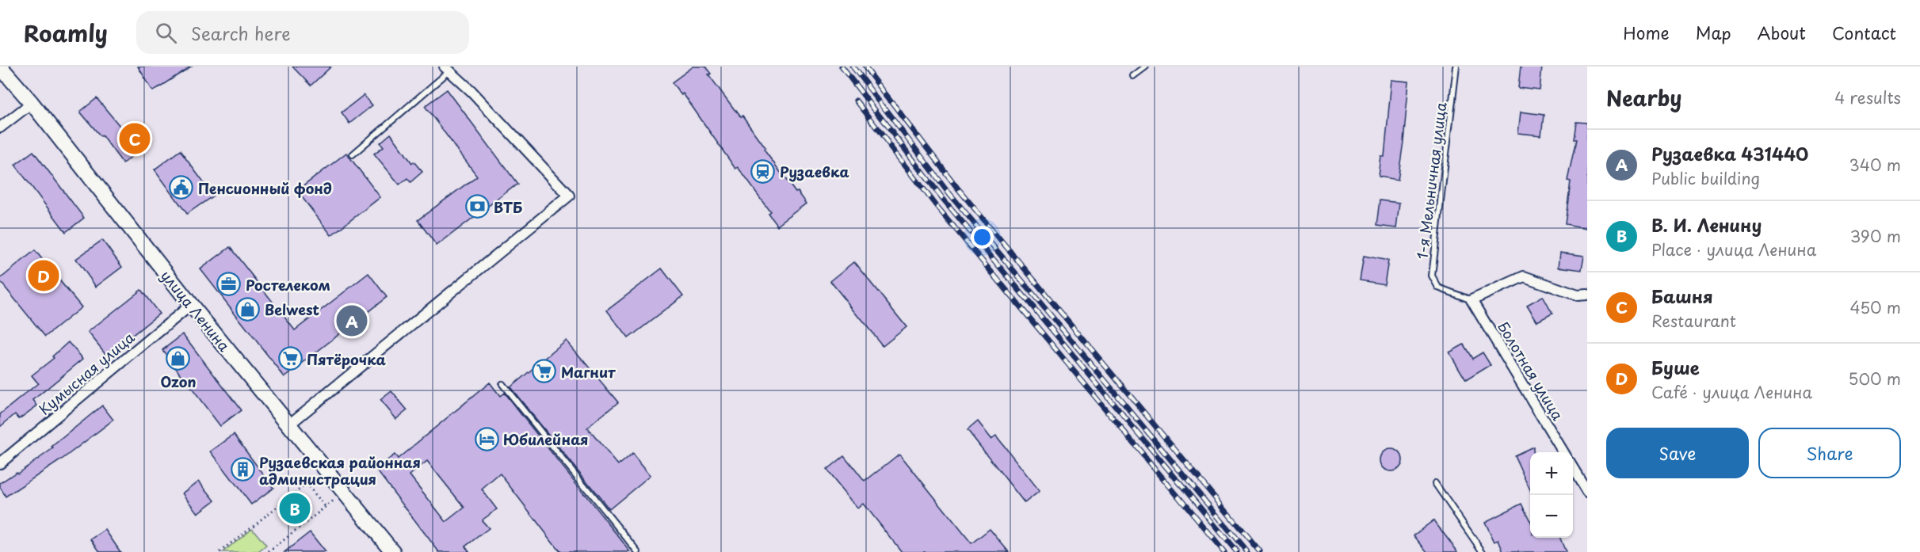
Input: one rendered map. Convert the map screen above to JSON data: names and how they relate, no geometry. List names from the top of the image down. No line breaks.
{"streets":{"street":["улица Ленина","Болотная улица","Кумысная улица"],"lane":["1-я Мельничная улица"]},"crossings":[["1-я Мельничная улица","Болотная улица"],["улица Ленина","Кумысная улица"]],"places":{"station":["Рузаевка"],"public building":["Пенсионный фонд"],"bank":["ВТБ"],"office":["Ростелеком"],"shop":["Belwest","Ozon"],"supermarket":["Пятёрочка","Магнит"],"hotel":["Юбилейная"],"building":["Рузаевская районная администрация"]},"page":{"header":"Roamly","search":"Search here","nav":["Home","Map","About","Contact"],"heading":["Nearby","4 results"],"pins":["C","D","A","B"],"list":[{"mark":"A","name":"Рузаевка 431440","note":"Public building","value":"340 m"},{"mark":"B","name":"В. И. Ленину","note":"Place · улица Ленина","value":"390 m"},{"mark":"C","name":"Башня","note":"Restaurant","value":"450 m"},{"mark":"D","name":"Буше","note":"Café · улица Ленина","value":"500 m"}],"buttons":["Save","Share"],"map_buttons":["+","−"]}}
